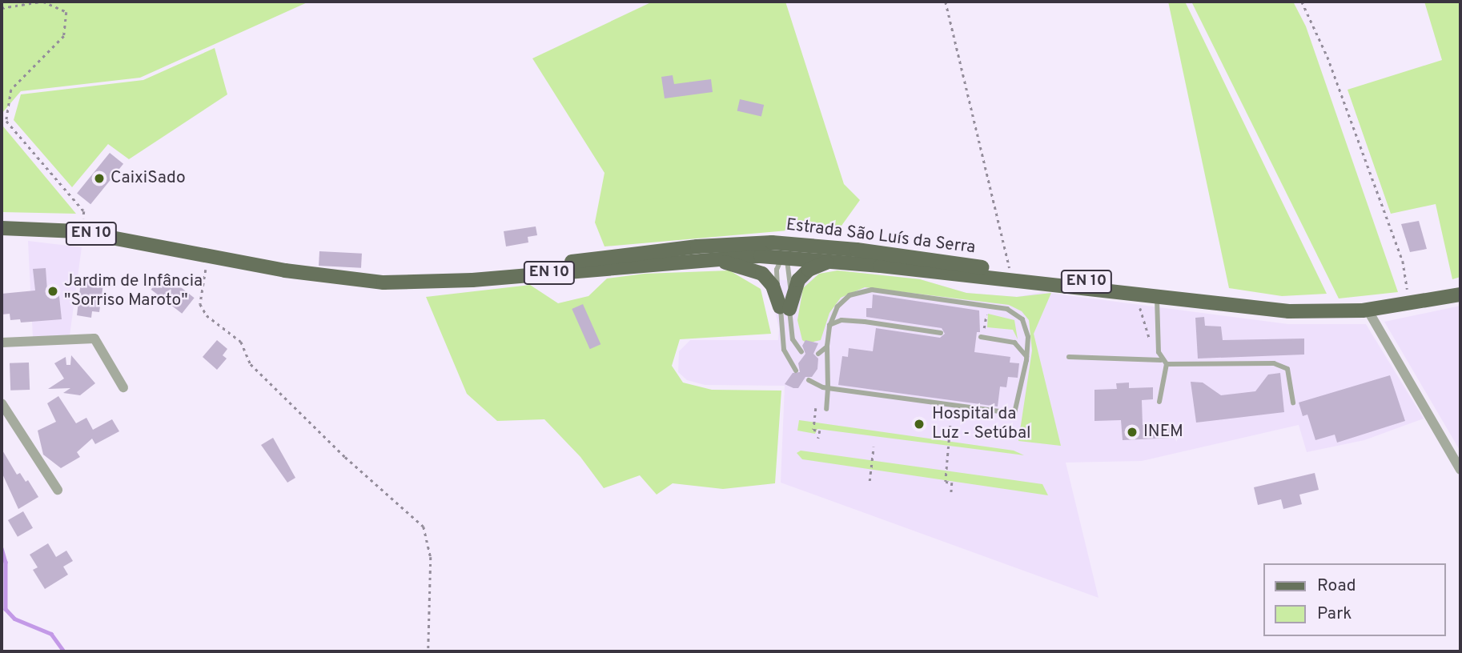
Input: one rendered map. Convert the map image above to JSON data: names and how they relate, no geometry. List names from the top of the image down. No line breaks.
{"streets":{"main road":["EN 10","Estrada São Luís da Serra"]},"places":["CaixiSado","Jardim de Infância \"Sorriso Maroto\"","Hospital da Luz - Setúbal","INEM"],"legend":["Road","Park"]}
